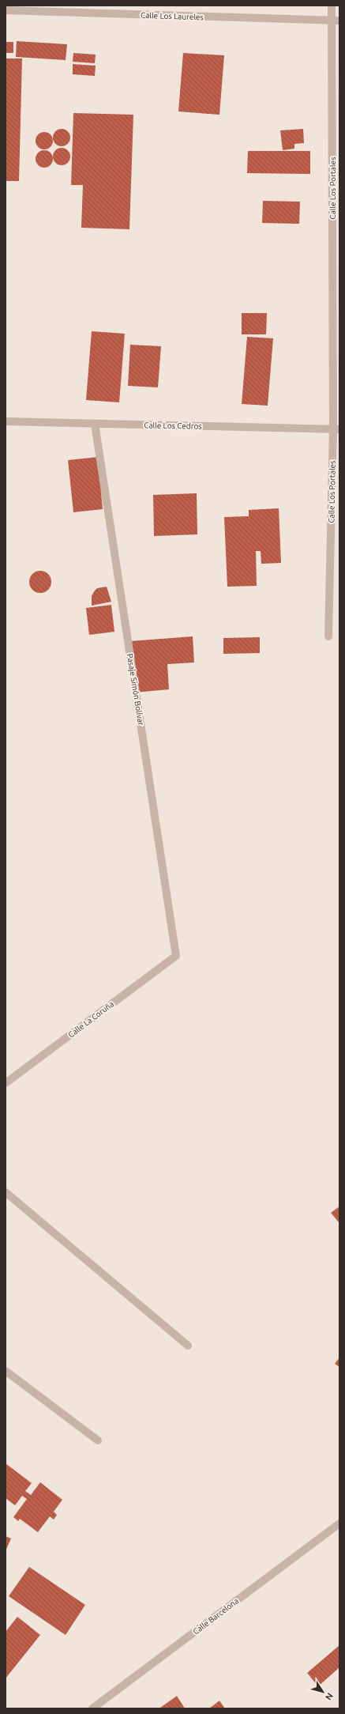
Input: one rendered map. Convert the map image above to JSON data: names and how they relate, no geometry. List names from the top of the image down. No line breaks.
{"streets":{"street":["Calle Los Laureles","Calle Los Portales","Calle Los Cedros","Pasaje Simón Bolívar","Calle La Coruña","Calle Barcelona"]},"crossings":[["Calle Los Laureles","Calle Los Portales"],["Calle Los Portales","Calle Los Cedros"],["Calle Los Cedros","Pasaje Simón Bolívar"],["Pasaje Simón Bolívar","Calle La Coruña"]],"north":"bottom right"}
